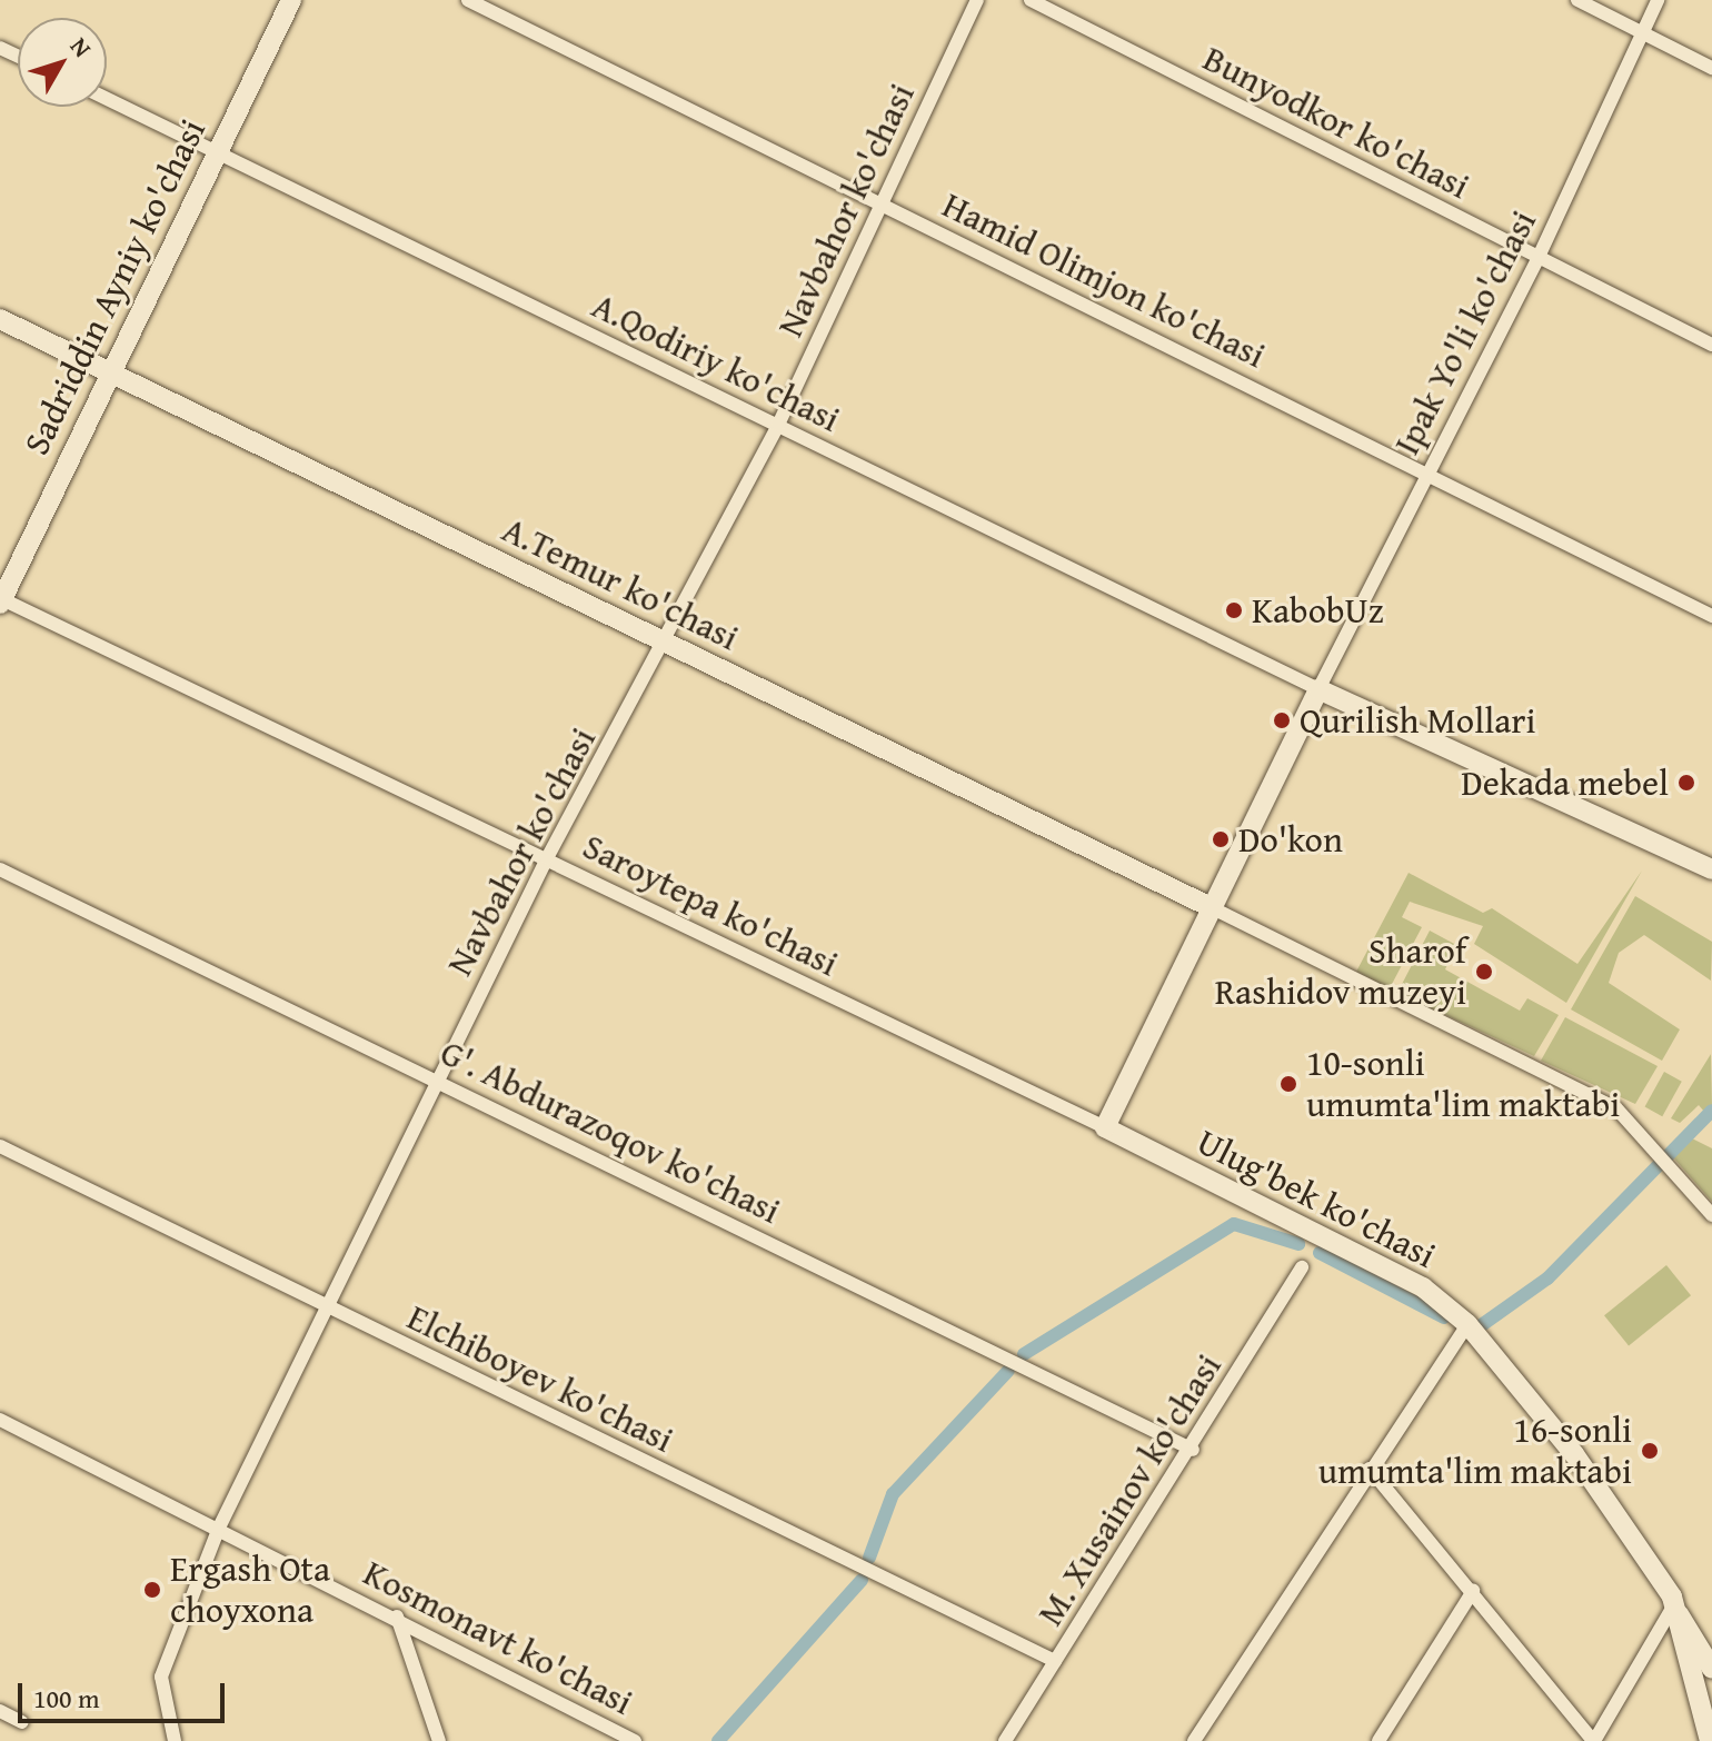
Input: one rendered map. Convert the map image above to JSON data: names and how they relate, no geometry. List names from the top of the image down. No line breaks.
{"streets":{"main road":["Sadriddin Ayniy ko'chasi","A.Temur ko'chasi","Ulug'bek ko'chasi"],"street":["Bunyodkor ko'chasi","Navbahor ko'chasi","Hamid Olimjon ko'chasi","Ipak Yo'li ko'chasi","A.Qodiriy ko'chasi","Saroytepa ko'chasi","G'. Abdurazoqov ko'chasi","Elchiboyev ko'chasi","M. Xusainov ko'chasi","Kosmonavt ko'chasi"]},"crossings":[["Bunyodkor ko'chasi","Ipak Yo'li ko'chasi"],["Navbahor ko'chasi","Hamid Olimjon ko'chasi"],["Navbahor ko'chasi","A.Qodiriy ko'chasi"],["Navbahor ko'chasi","A.Temur ko'chasi"],["Navbahor ko'chasi","Saroytepa ko'chasi"],["Navbahor ko'chasi","G'. Abdurazoqov ko'chasi"],["Navbahor ko'chasi","Elchiboyev ko'chasi"],["Navbahor ko'chasi","Kosmonavt ko'chasi"],["Hamid Olimjon ko'chasi","Ipak Yo'li ko'chasi"],["Sadriddin Ayniy ko'chasi","A.Qodiriy ko'chasi"],["Sadriddin Ayniy ko'chasi","A.Temur ko'chasi"],["Sadriddin Ayniy ko'chasi","Saroytepa ko'chasi"],["Ipak Yo'li ko'chasi","A.Qodiriy ko'chasi"],["Saroytepa ko'chasi","Ulug'bek ko'chasi"],["G'. Abdurazoqov ko'chasi","M. Xusainov ko'chasi"],["Elchiboyev ko'chasi","M. Xusainov ko'chasi"]],"places":["KabobUz","Qurilish Mollari","Dekada mebel","Do'kon","Sharof Rashidov muzeyi","10-sonli umumta'lim maktabi","16-sonli umumta'lim maktabi","Ergash Ota choyxona"],"scale_bar":"100 m","north":"top right"}
